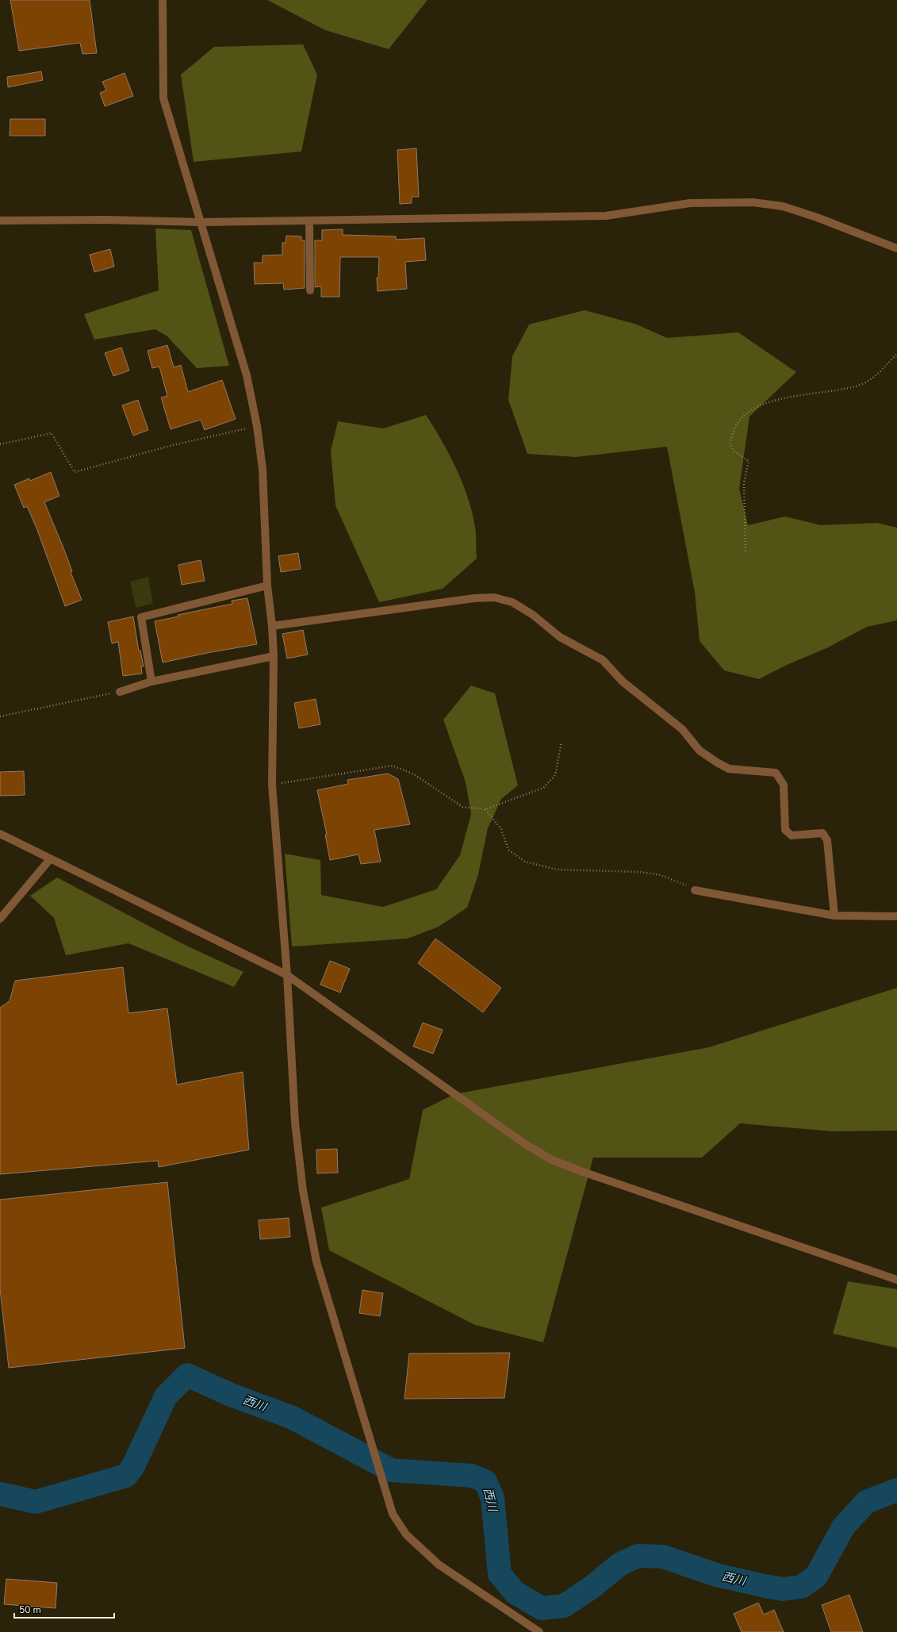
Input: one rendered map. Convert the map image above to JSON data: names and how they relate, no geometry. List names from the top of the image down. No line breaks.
{"water":["西川"],"scale_bar":"50 m"}
